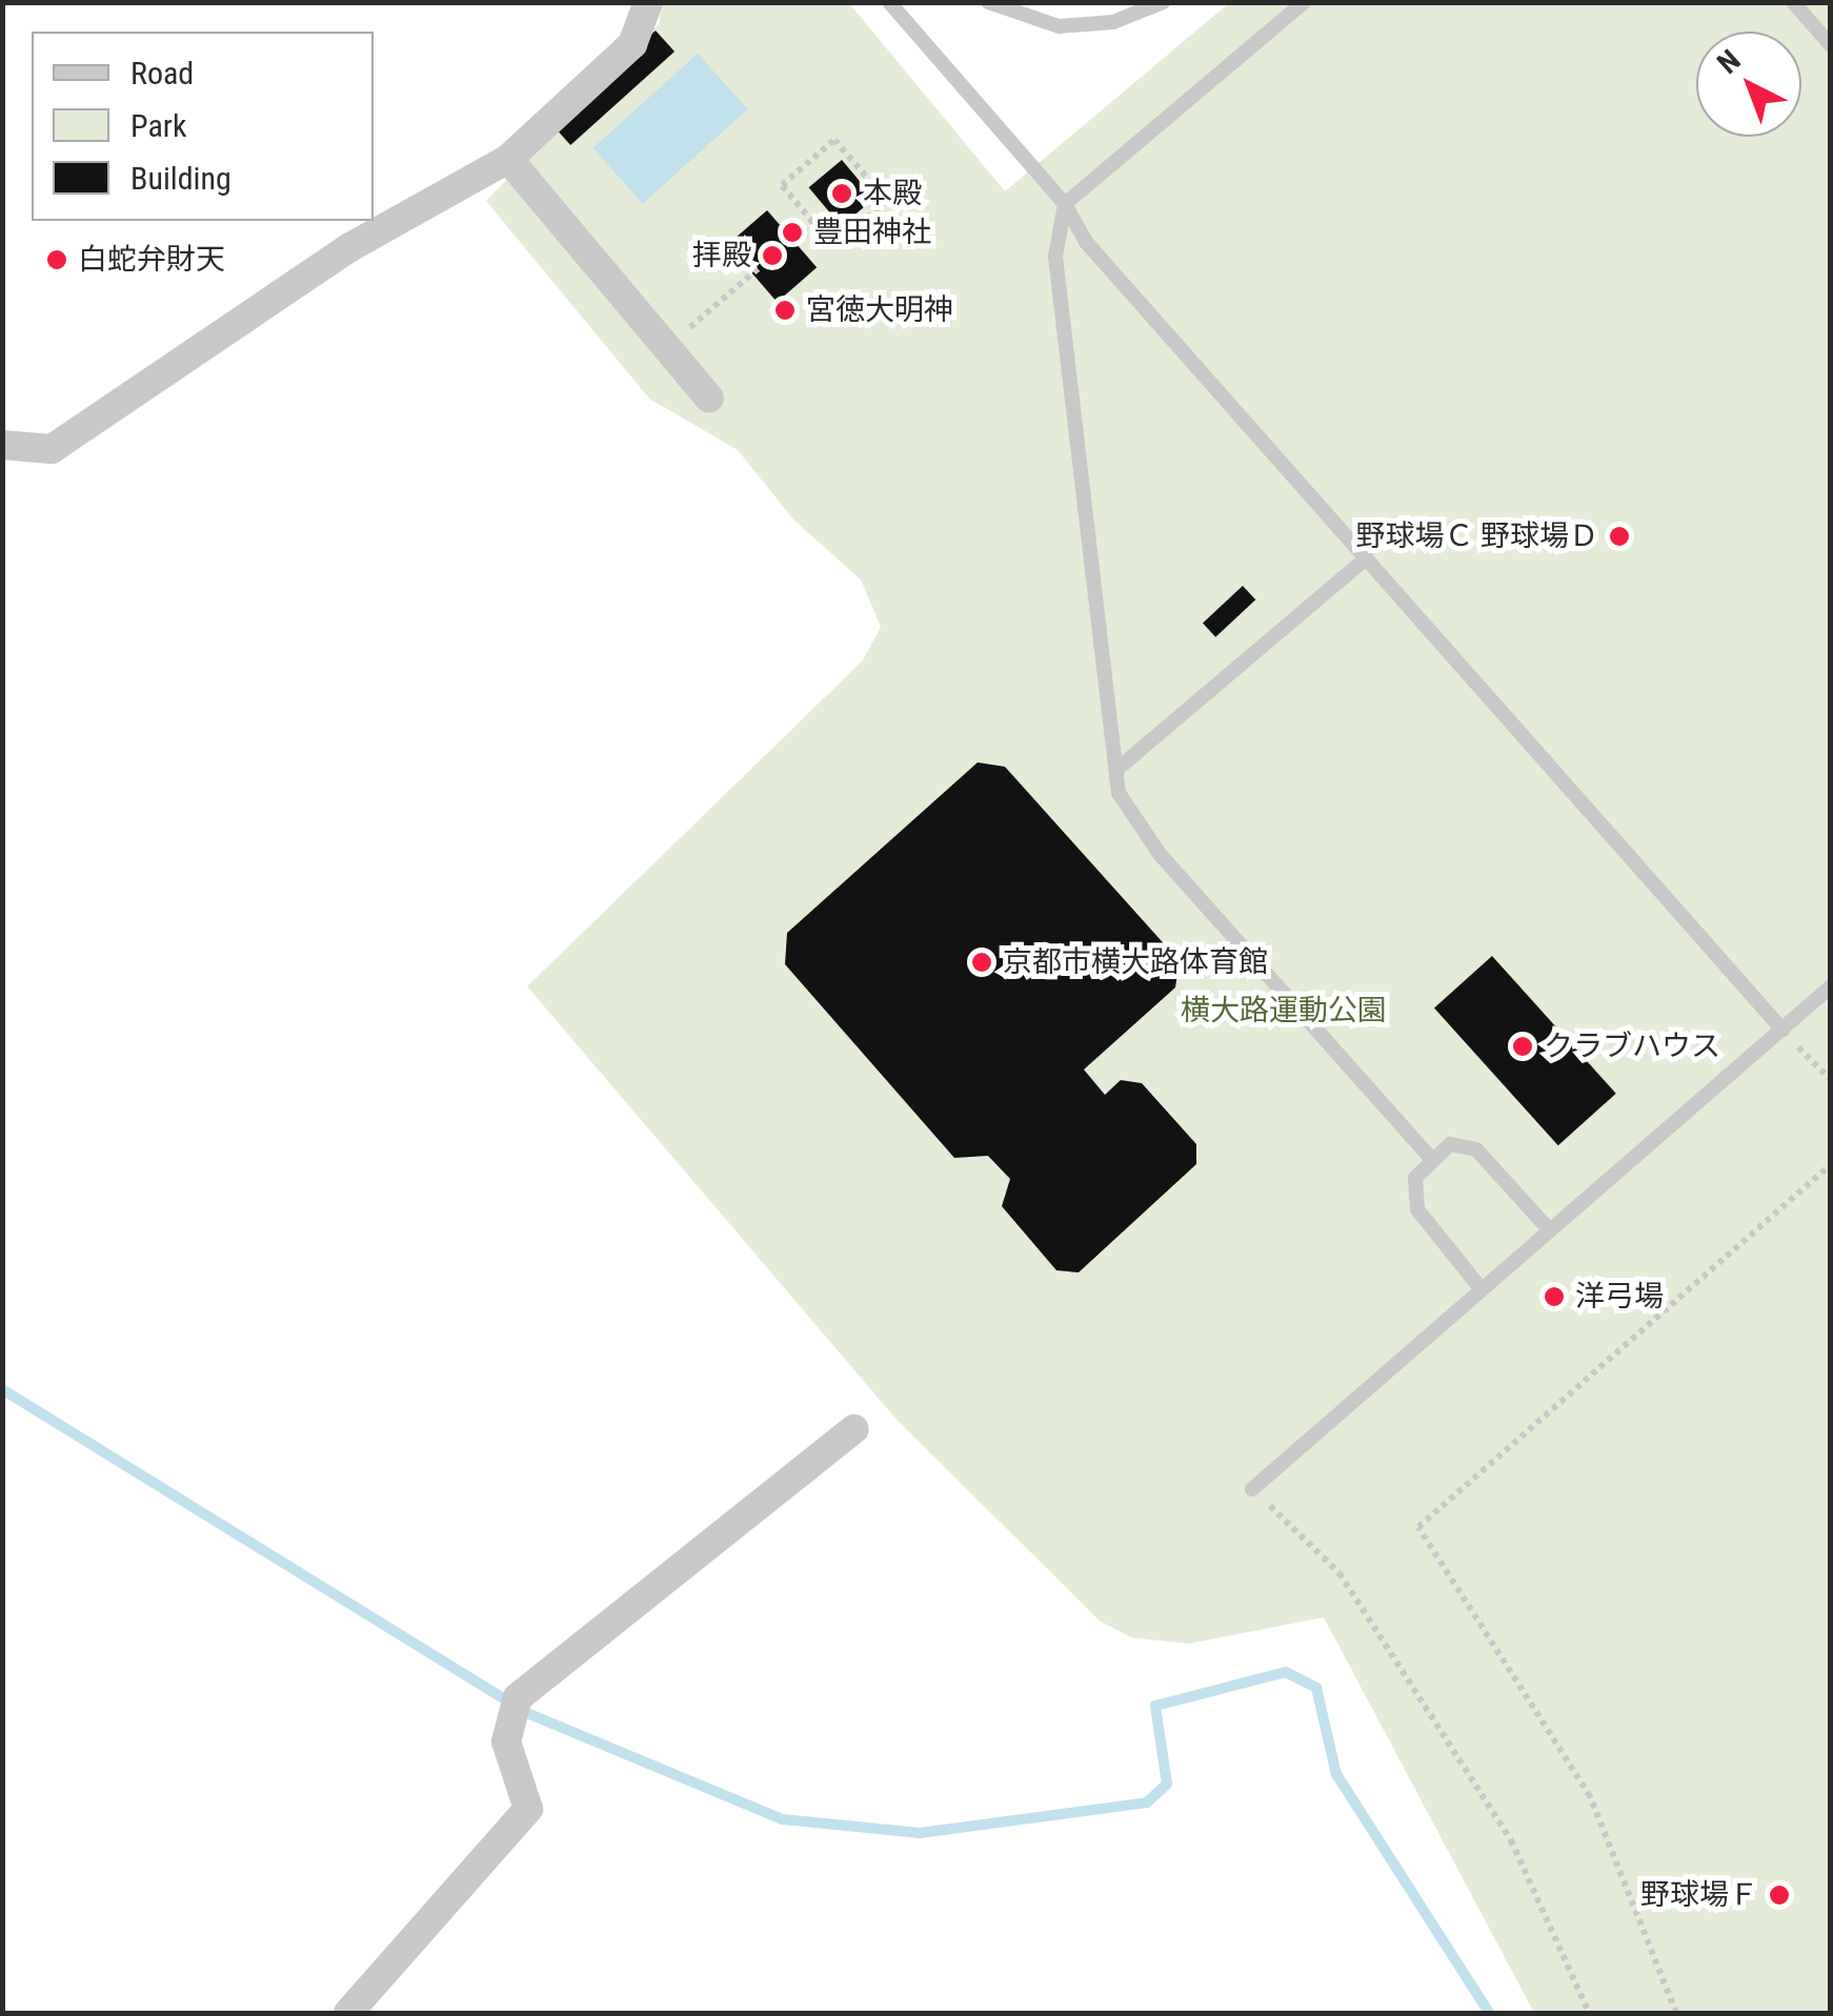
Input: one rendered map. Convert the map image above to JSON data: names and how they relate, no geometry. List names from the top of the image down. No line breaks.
{"parks":["横大路運動公園"],"places":["本殿","豊田神社","拝殿","白蛇弁財天","宮徳大明神","野球場Ｃ 野球場Ｄ","京都市横大路体育館","クラブハウス","洋弓場","野球場Ｆ"],"legend":["Road","Park","Building"],"north":"top left"}
